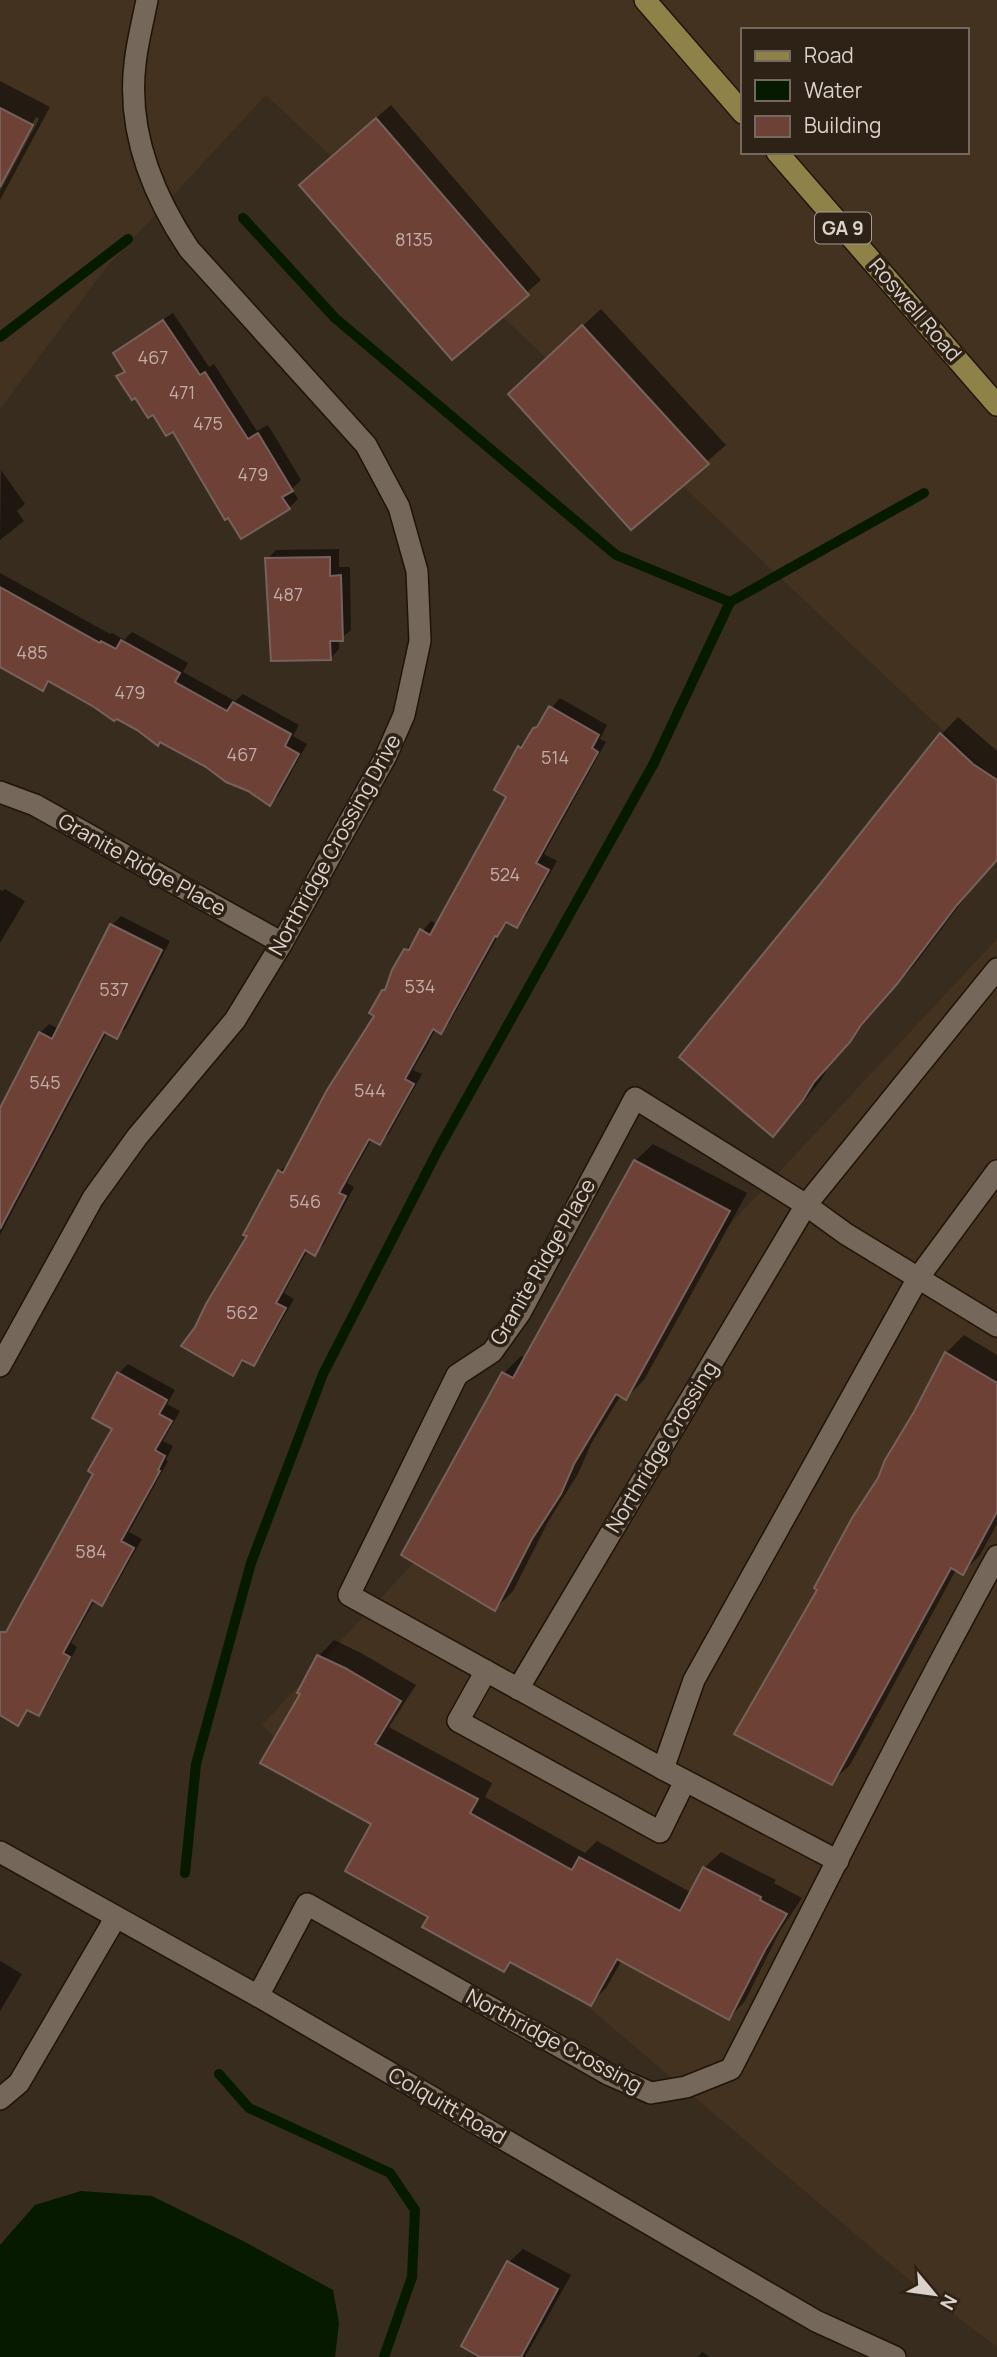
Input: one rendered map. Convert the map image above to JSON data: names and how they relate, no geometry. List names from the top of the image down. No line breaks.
{"streets":{"main road":["GA 9","Roswell Road"],"street":["Northridge Crossing Drive","Granite Ridge Place","Northridge Crossing","Colquitt Road"]},"crossings":[["Northridge Crossing Drive","Granite Ridge Place"],["Granite Ridge Place","Northridge Crossing"],["Northridge Crossing","Colquitt Road"]],"house_numbers":["8135","467","471","475","479","487","485","479","467","514","524","534","537","545","544","546","562","584"],"legend":["Road","Water","Building"],"north":"bottom right"}
